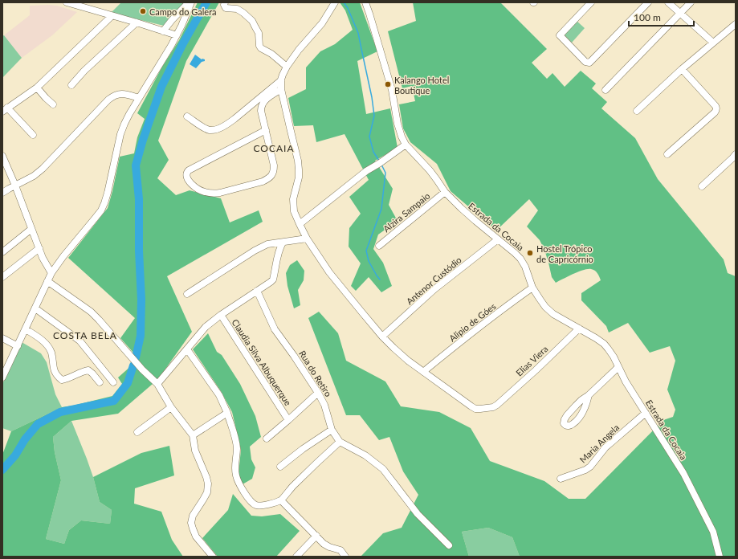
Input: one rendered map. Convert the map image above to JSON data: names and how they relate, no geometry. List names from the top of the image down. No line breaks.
{"streets":{"street":["Alzira Sampaio","Estrada da Cocaia","Antenor Custódio","Alipio de Góes","Claudia Silva Albuquerque","Rua do Retiro","Maria Angela"]},"crossings":[["Alzira Sampaio","Estrada da Cocaia"],["Estrada da Cocaia","Antenor Custódio"],["Estrada da Cocaia","Alipio de Góes"],["Estrada da Cocaia","Maria Angela"]],"districts":["COCAIA","COSTA BELA"],"places":["Campo do Galera","Kalango Hotel Boutique","Hostel Trópico de Capricórnio"],"scale_bar":"100 m"}
